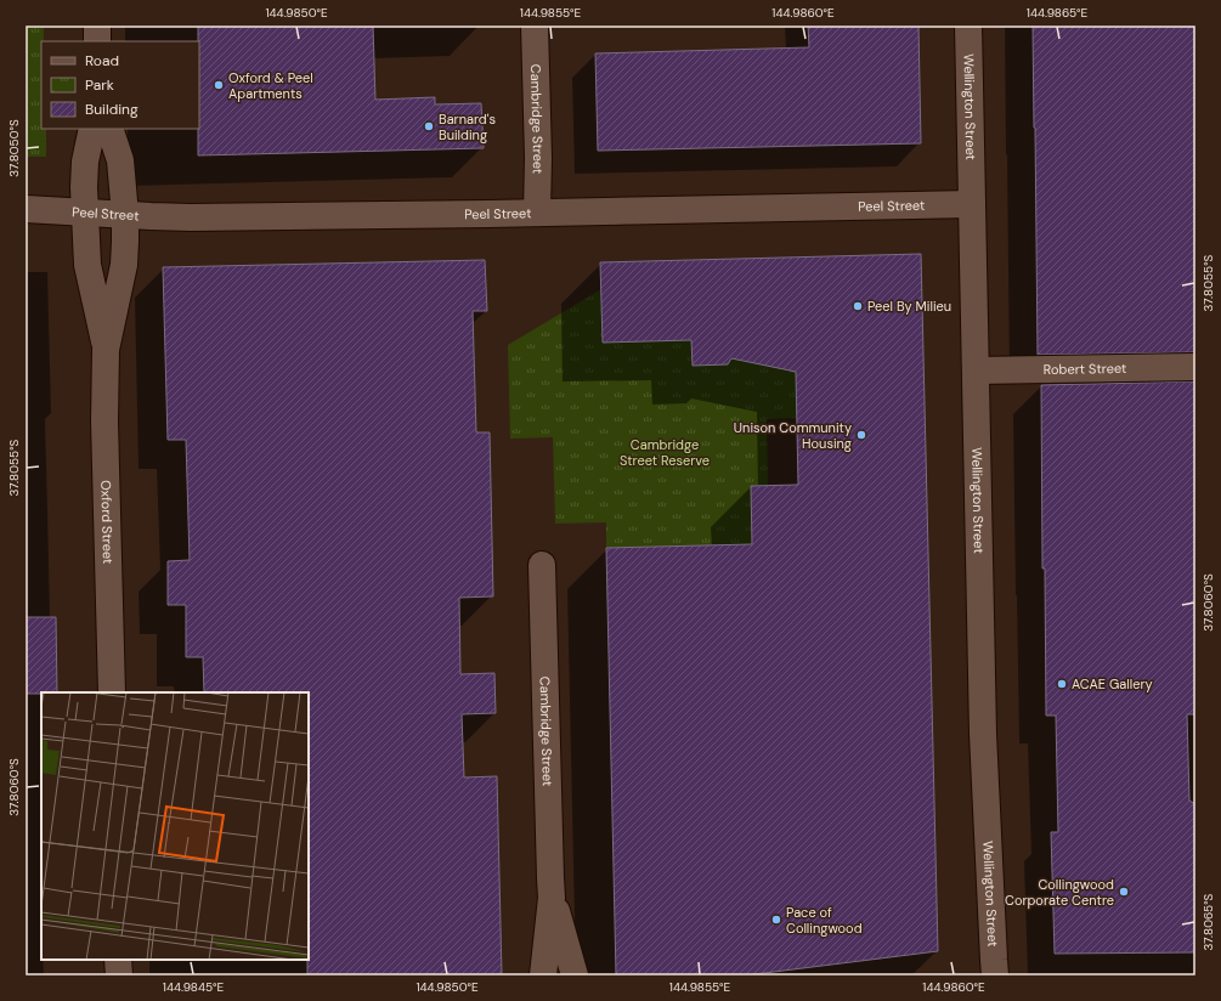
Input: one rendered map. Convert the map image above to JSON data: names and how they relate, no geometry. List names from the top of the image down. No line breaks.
{"streets":{"street":["Wellington Street","Cambridge Street","Peel Street","Robert Street","Oxford Street"]},"crossings":[["Wellington Street","Peel Street"],["Wellington Street","Robert Street"],["Cambridge Street","Peel Street"],["Peel Street","Oxford Street"]],"parks":["Cambridge Street Reserve"],"places":["Oxford & Peel Apartments","Barnard's Building","Peel By Milieu","Unison Community Housing","ACAE Gallery","Collingwood Corporate Centre","Pace of Collingwood"],"legend":["Road","Park","Building"],"coordinates":["144.9850°E","144.9855°E","144.9860°E","144.9865°E","37.8050°S","37.8055°S","37.8060°S","37.8065°S","144.9845°E"]}
